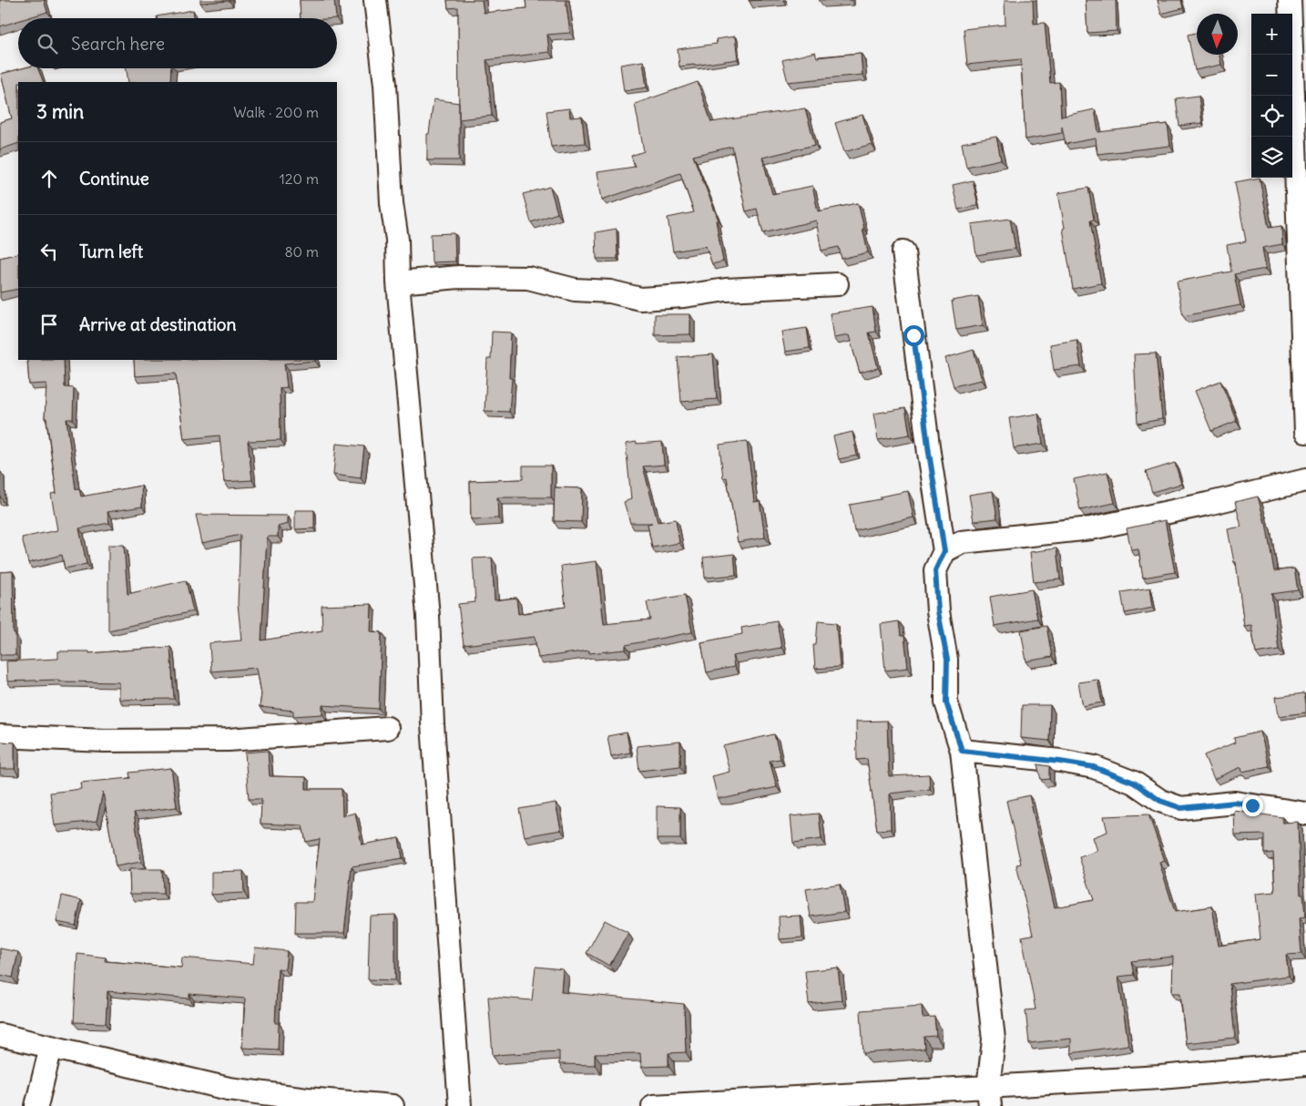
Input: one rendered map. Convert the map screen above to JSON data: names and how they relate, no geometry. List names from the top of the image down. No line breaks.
{"north":"bottom","page":{"map_buttons":["+","−"],"search":"Search here","heading":["3 min","Walk · 200 m"],"list":[["Continue","120 m"],["Turn left","80 m"],"Arrive at destination"]}}
